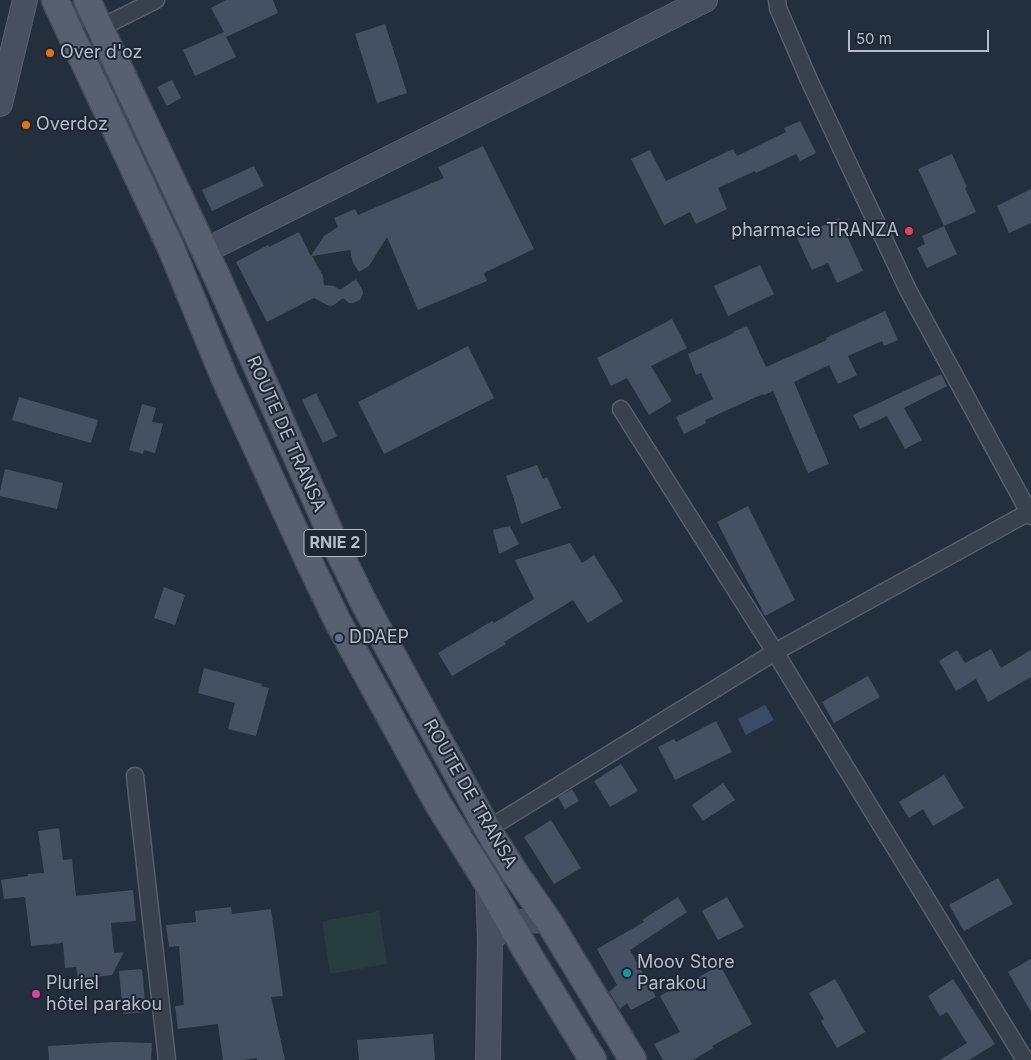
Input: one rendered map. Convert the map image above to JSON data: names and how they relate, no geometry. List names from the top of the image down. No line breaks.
{"streets":{"main road":["ROUTE DE TRANSA","RNIE 2"]},"places":["Over d'oz","Overdoz","pharmacie TRANZA","DDAEP","Moov Store Parakou","Pluriel hôtel parakou"],"scale_bar":"50 m"}
